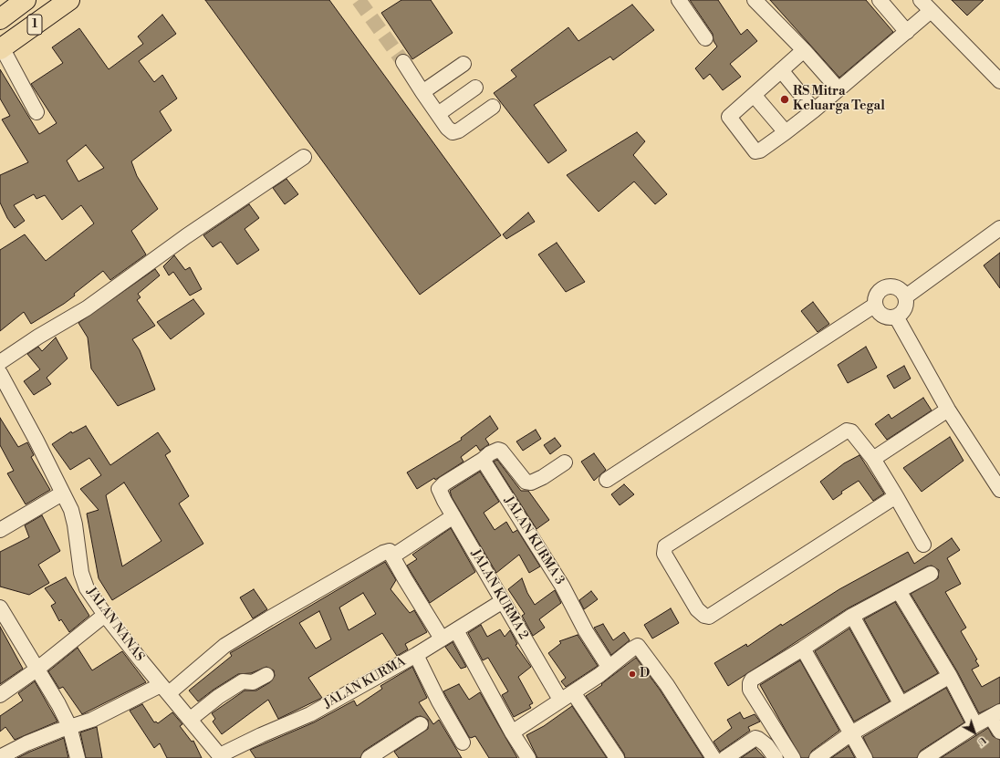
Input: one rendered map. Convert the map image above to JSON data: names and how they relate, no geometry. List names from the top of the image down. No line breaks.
{"streets":{"highway":["1"],"street":["JALAN KURMA 3","JALAN KURMA 2","JALAN NANAS","JALAN KURMA"]},"crossings":[["JALAN KURMA 3","JALAN KURMA 2"],["JALAN KURMA 2","JALAN KURMA"],["JALAN NANAS","JALAN KURMA"]],"places":["RS Mitra Keluarga Tegal","D"],"north":"bottom right"}
